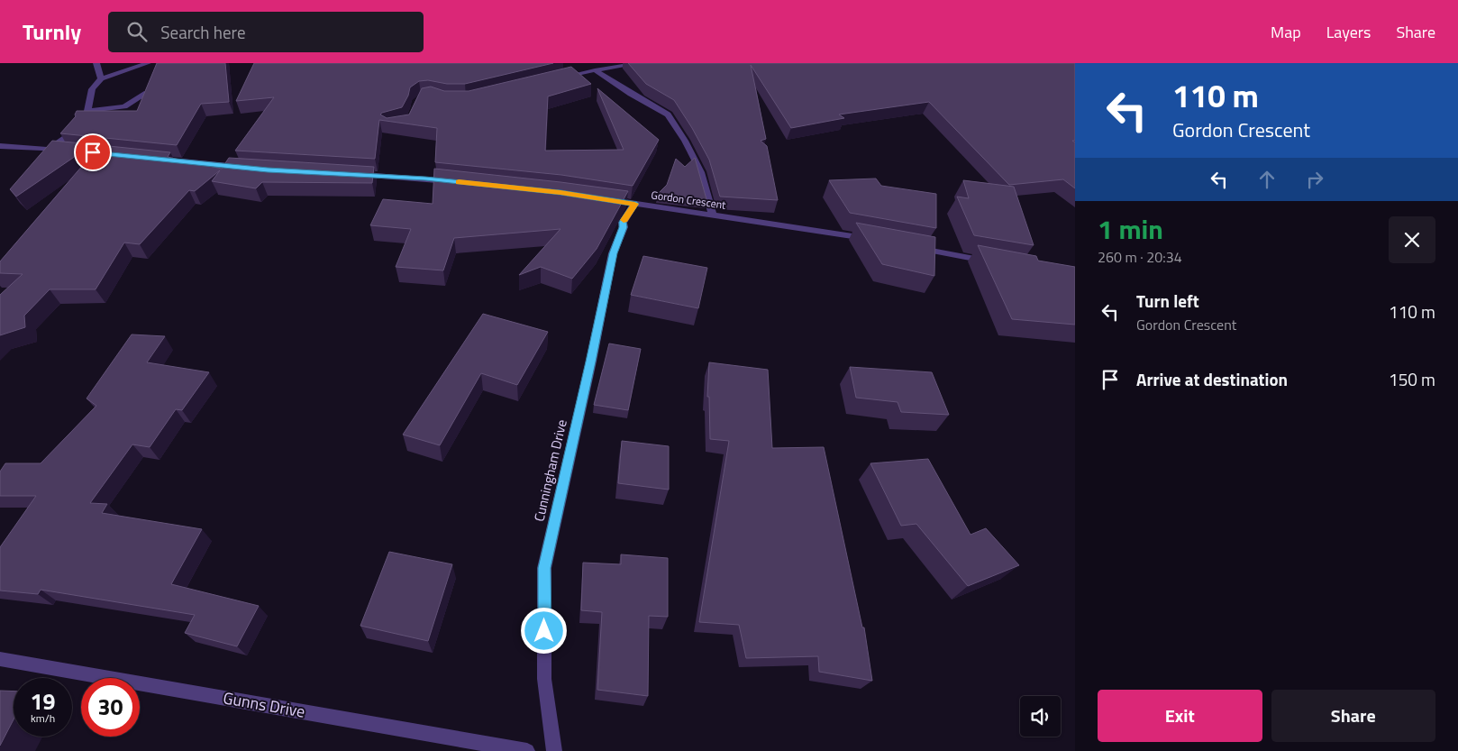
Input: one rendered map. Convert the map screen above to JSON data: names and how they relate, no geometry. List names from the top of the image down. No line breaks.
{"streets":{"street":["Gordon Crescent","Cunningham Drive","Gunns Drive"]},"crossings":[["Gordon Crescent","Cunningham Drive"]],"page":{"header":"Turnly","search":"Search here","nav":["Map","Layers","Share"],"turn":["110 m","Gordon Crescent"],"heading":["1 min","260 m · 20:34"],"list":[{"name":"Turn left","note":"Gordon Crescent","value":"110 m"},{"name":"Arrive at destination","value":"150 m"}],"speed":"19 km/h","limit":"30","buttons":["Exit","Share"]}}
